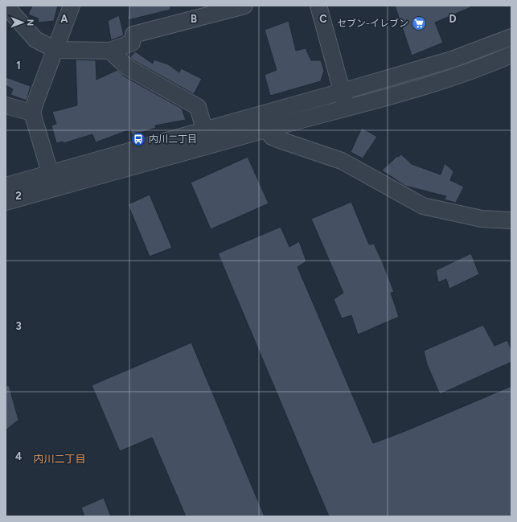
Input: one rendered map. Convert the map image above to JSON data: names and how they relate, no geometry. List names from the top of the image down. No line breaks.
{"districts":["内川二丁目"],"places":{"supermarket":["セブン-イレブン"],"bus stop":["内川二丁目"]},"north":"right","grid":{"columns":["A","B","C","D"],"rows":["1","2","3","4"]}}
